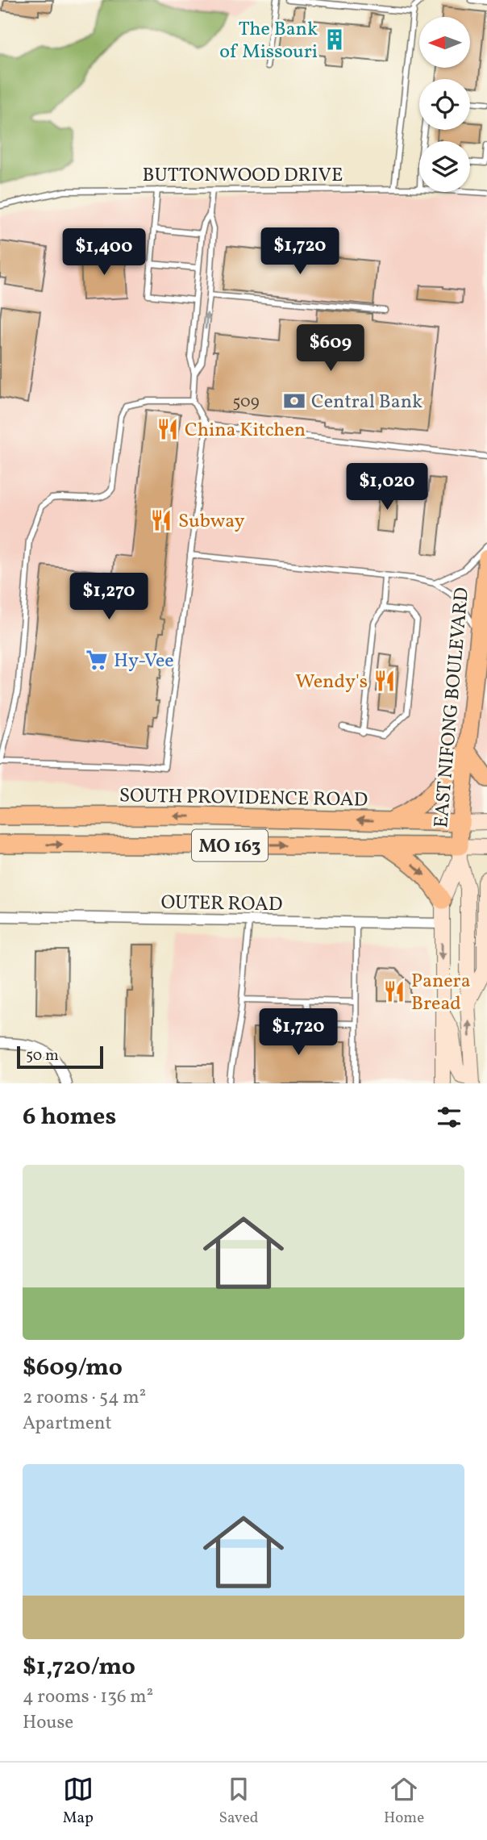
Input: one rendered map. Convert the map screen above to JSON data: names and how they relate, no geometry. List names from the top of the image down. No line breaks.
{"streets":{"main road":["EAST NIFONG BOULEVARD","SOUTH PROVIDENCE ROAD","MO 163"],"street":["OUTER ROAD"],"lane":["BUTTONWOOD DRIVE"]},"crossings":[["EAST NIFONG BOULEVARD","SOUTH PROVIDENCE ROAD"],["EAST NIFONG BOULEVARD","MO 163"],["EAST NIFONG BOULEVARD","OUTER ROAD"]],"places":{"building":["The Bank of Missouri"],"bank":["Central Bank"],"restaurant":["China Kitchen","Subway","Wendy's","Panera Bread"],"supermarket":["Hy-Vee"]},"house_numbers":["509"],"scale_bar":"50 m","north":"left","page":{"price":["$1,720","$1,400","$609","$1,020","$1,270","$1,720"],"scale":"50 m","heading":"6 homes","list":[{"name":"$609/mo","note":"2 rooms · 54 m² · Apartment"},{"name":"$1,720/mo","note":"4 rooms · 136 m² · House"}],"tabs":["Map","Saved","Home"]}}
